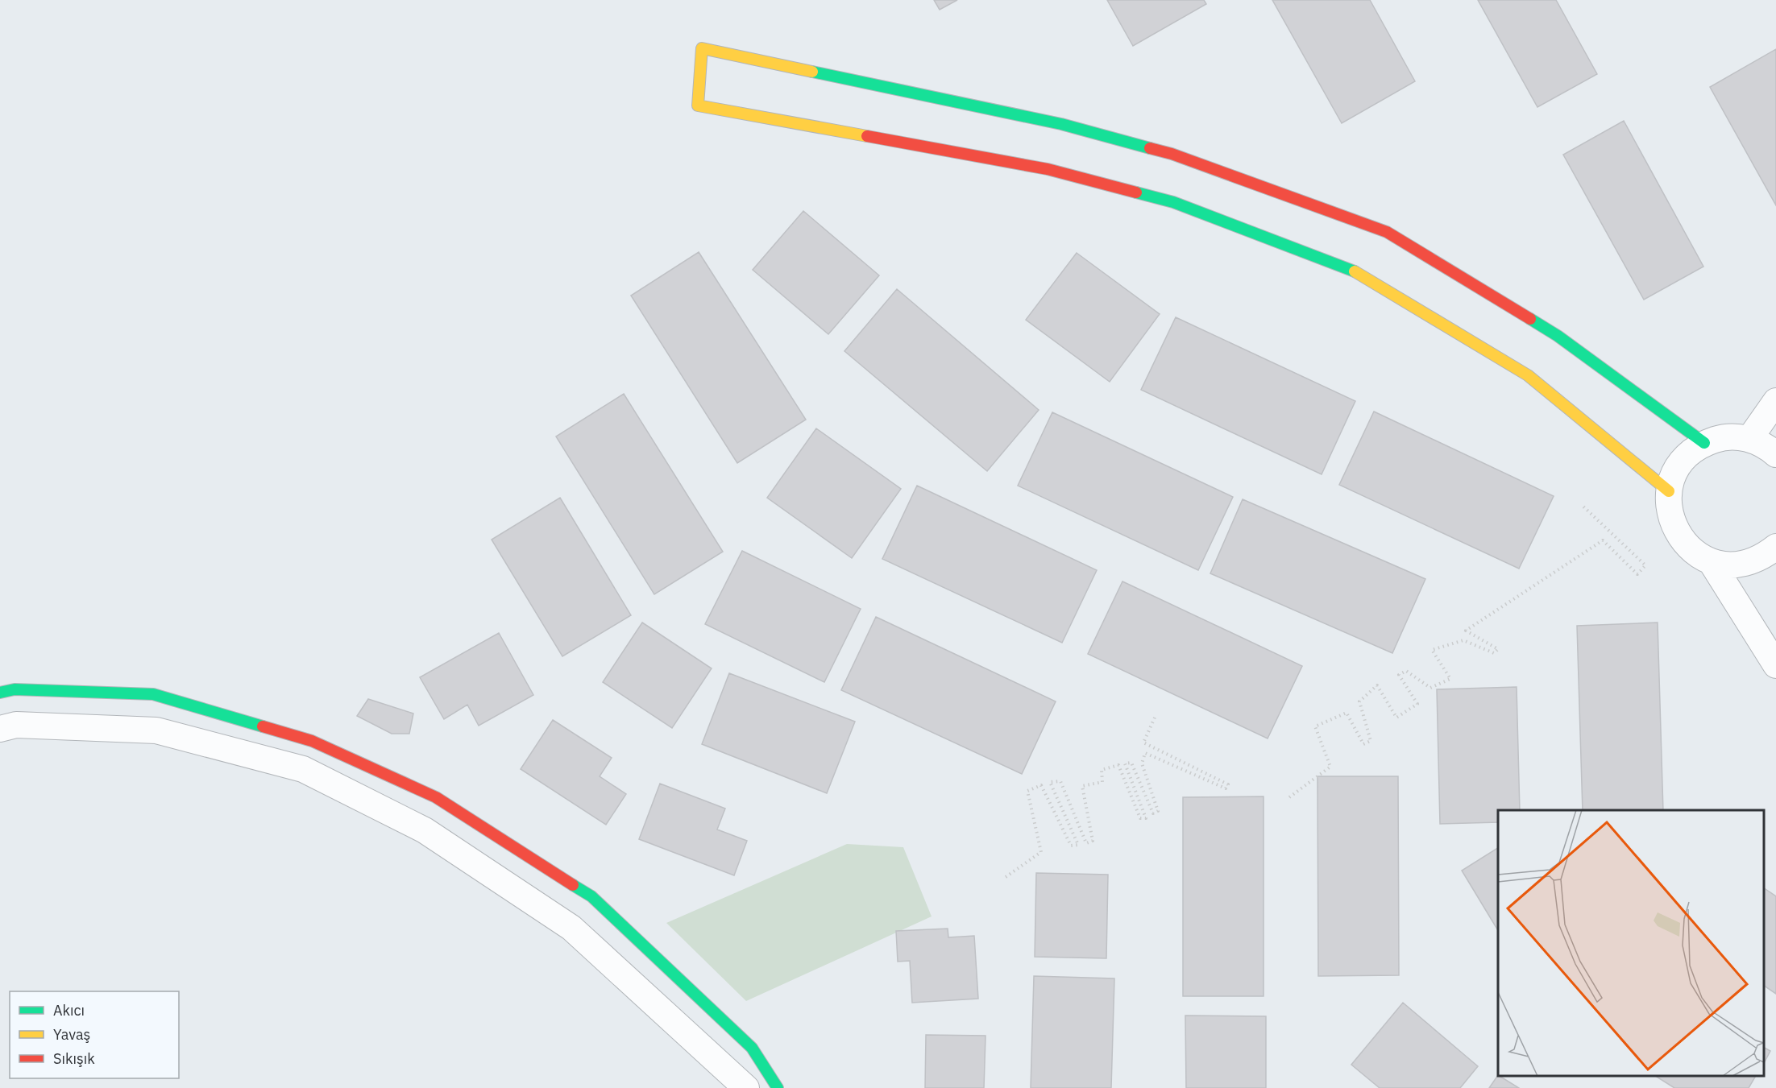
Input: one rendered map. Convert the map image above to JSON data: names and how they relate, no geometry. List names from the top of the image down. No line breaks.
{"legend":["Akıcı","Yavaş","Sıkışık"]}
